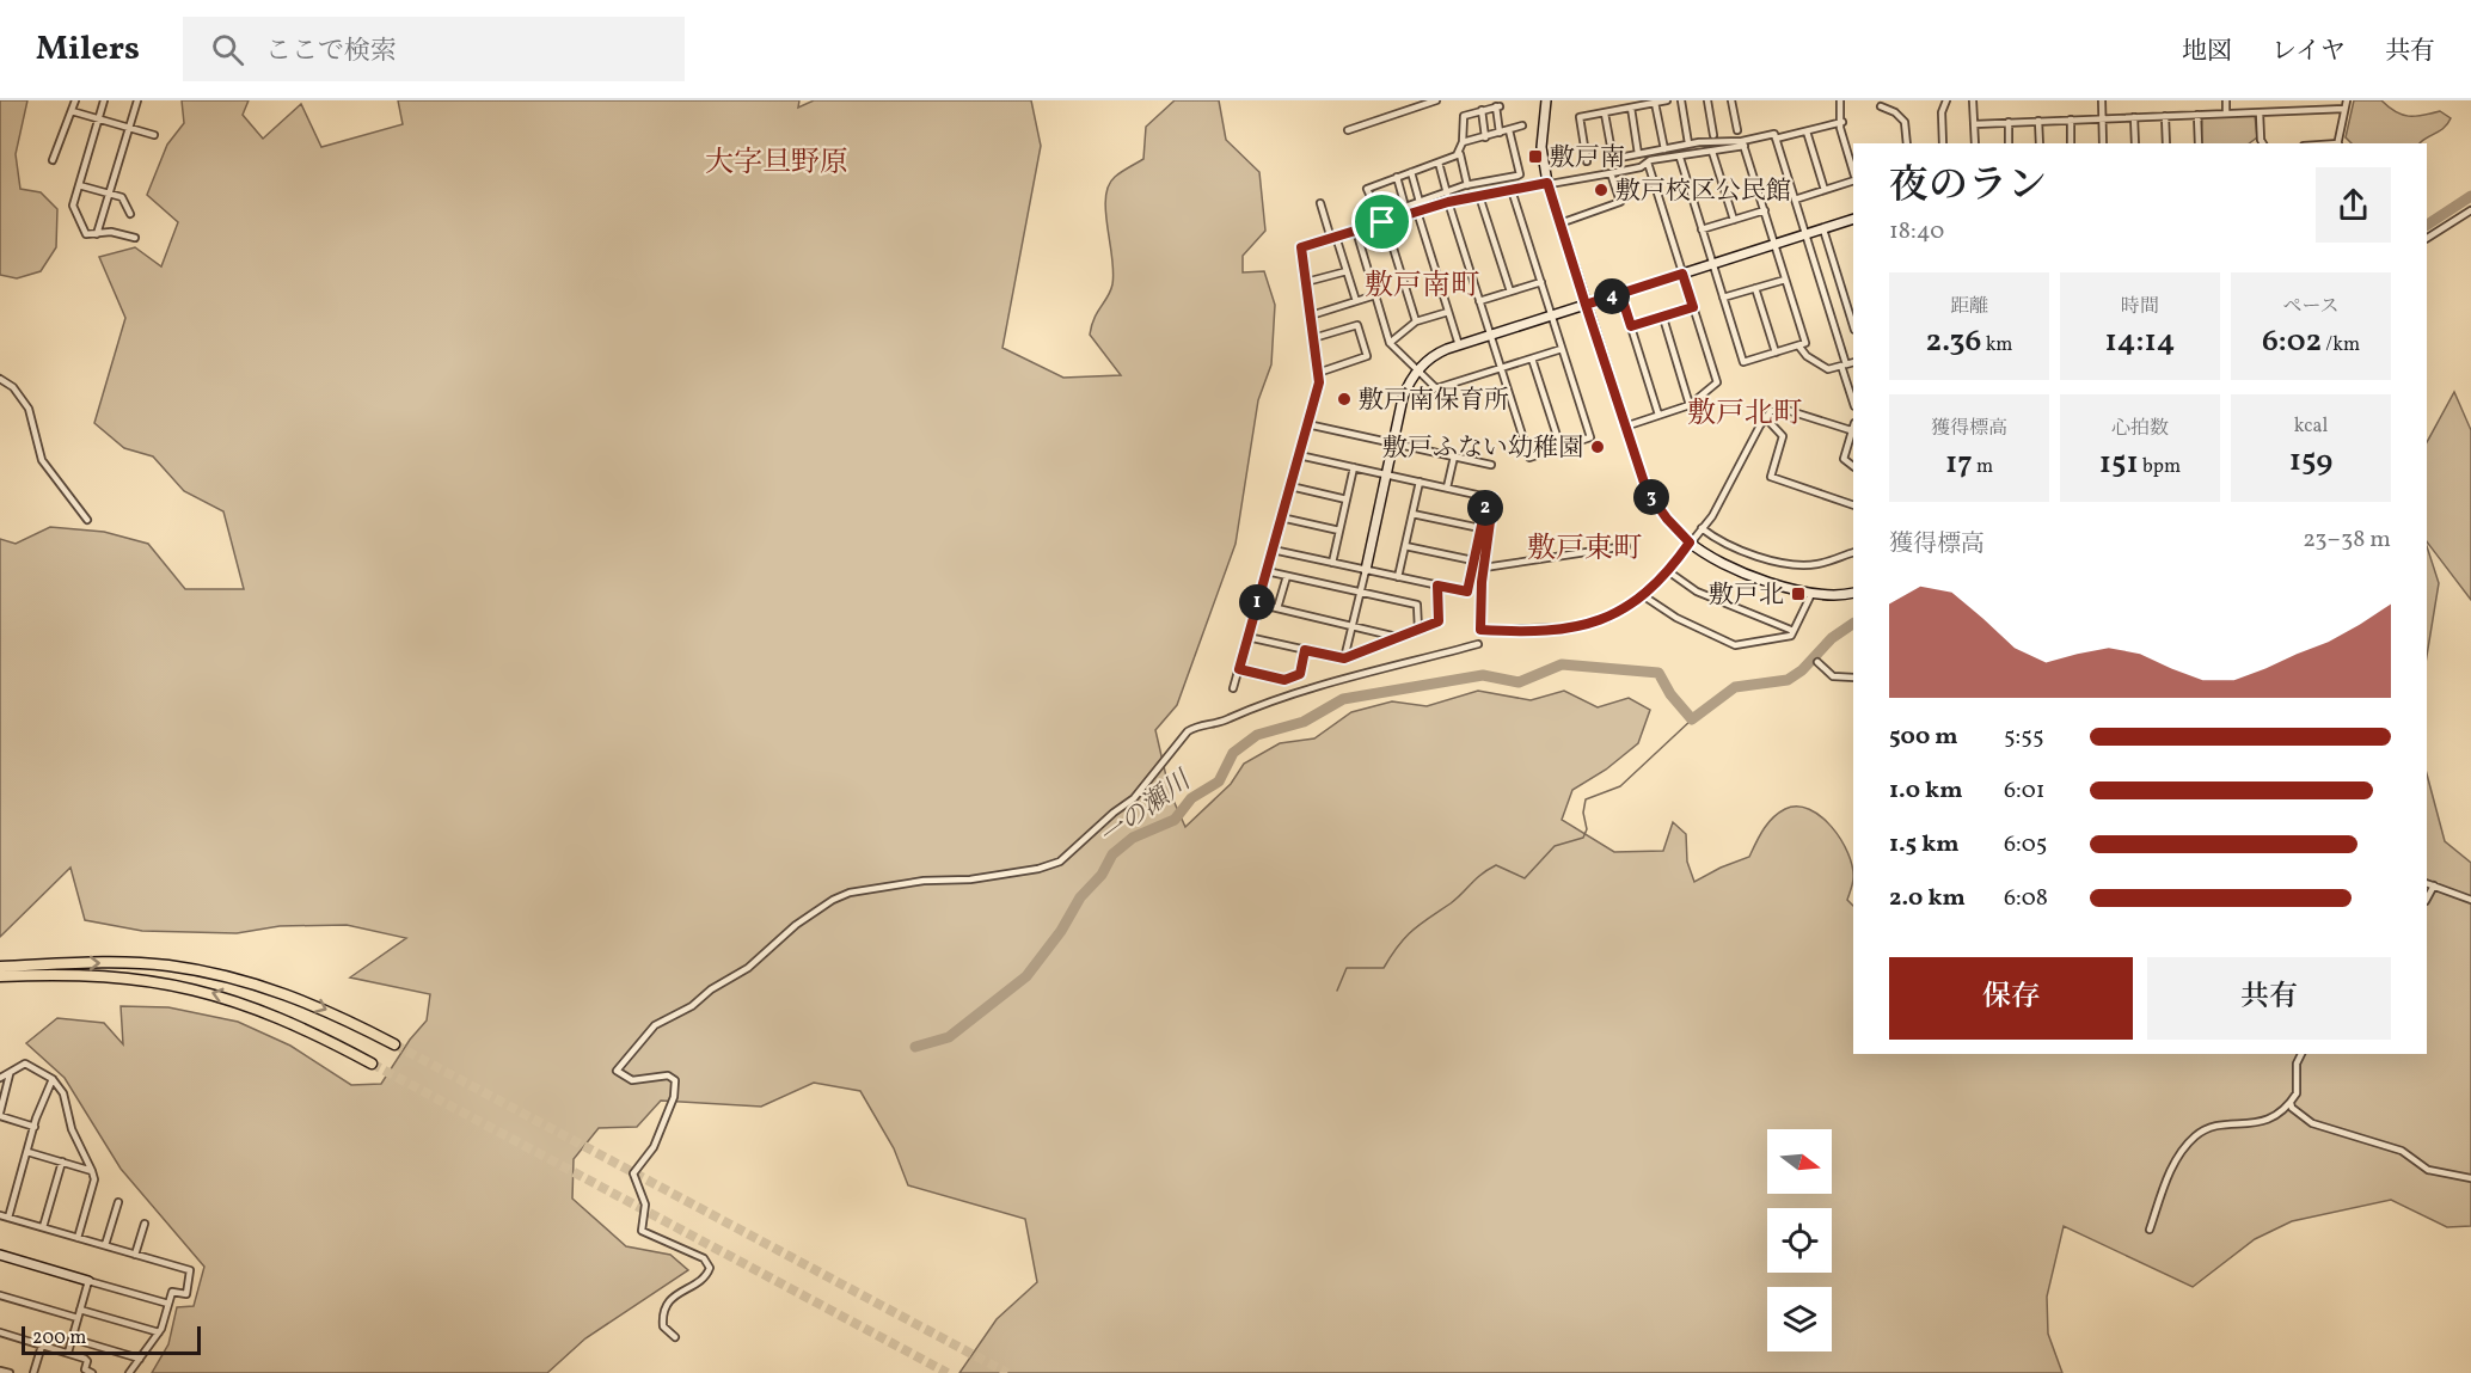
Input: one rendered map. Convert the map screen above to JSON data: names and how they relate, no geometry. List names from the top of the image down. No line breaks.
{"districts":["大字旦野原","敷戸南町","敷戸北町","敷戸東町"],"water":["一の瀬川"],"places":{"transit":["敷戸南","敷戸北"],"other":["敷戸校区公民館","敷戸南保育所","敷戸ふない幼稚園"]},"scale_bar":"200 m","north":"right","page":{"header":"Milers","search":"ここで検索","nav":["地図","レイヤ","共有"],"heading":["夜のラン","18:40"],"stats":[["距離","2.36 km"],["時間","14:14"],["ペース","6:02 /km"],["獲得標高","17 m"],["心拍数","151 bpm"],["kcal","159"]],"pins":["4","3","2","1"],"chart":["獲得標高","23–38 m"],"list":[{"name":"500 m","note":"5:55"},{"name":"1.0 km","note":"6:01"},{"name":"1.5 km","note":"6:05"},{"name":"2.0 km","note":"6:08"}],"buttons":["保存","共有"],"scale":"200 m"}}
